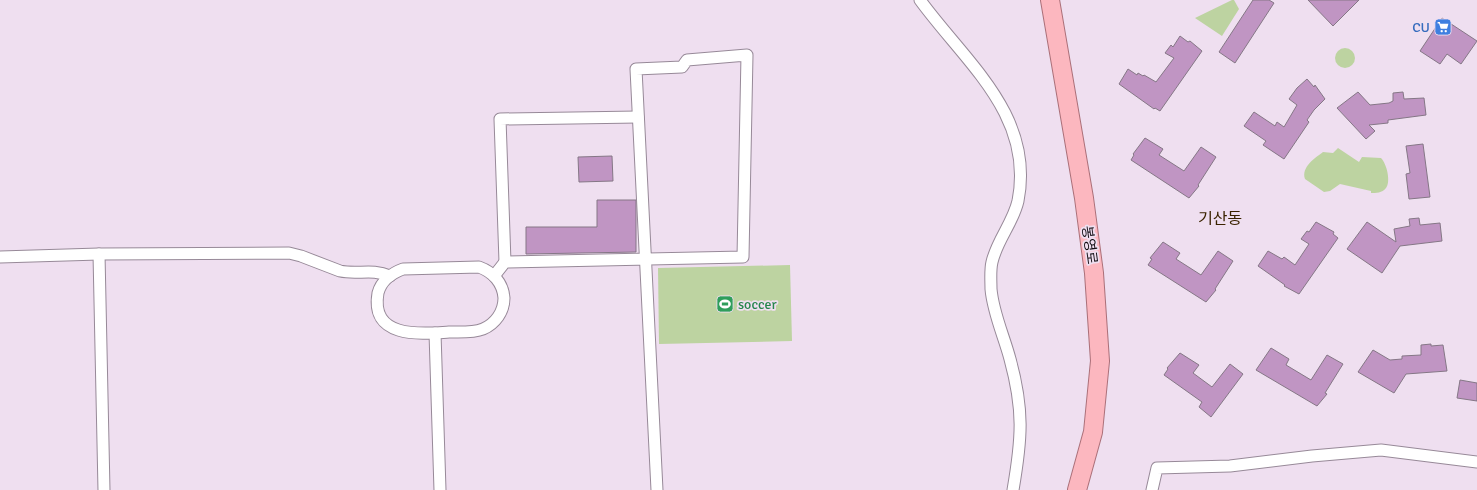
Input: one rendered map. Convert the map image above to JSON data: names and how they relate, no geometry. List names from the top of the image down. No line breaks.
{"streets":{"highway":["봉영로"]},"districts":["기산동"],"places":{"supermarket":["CU"],"sports":["soccer"]}}
